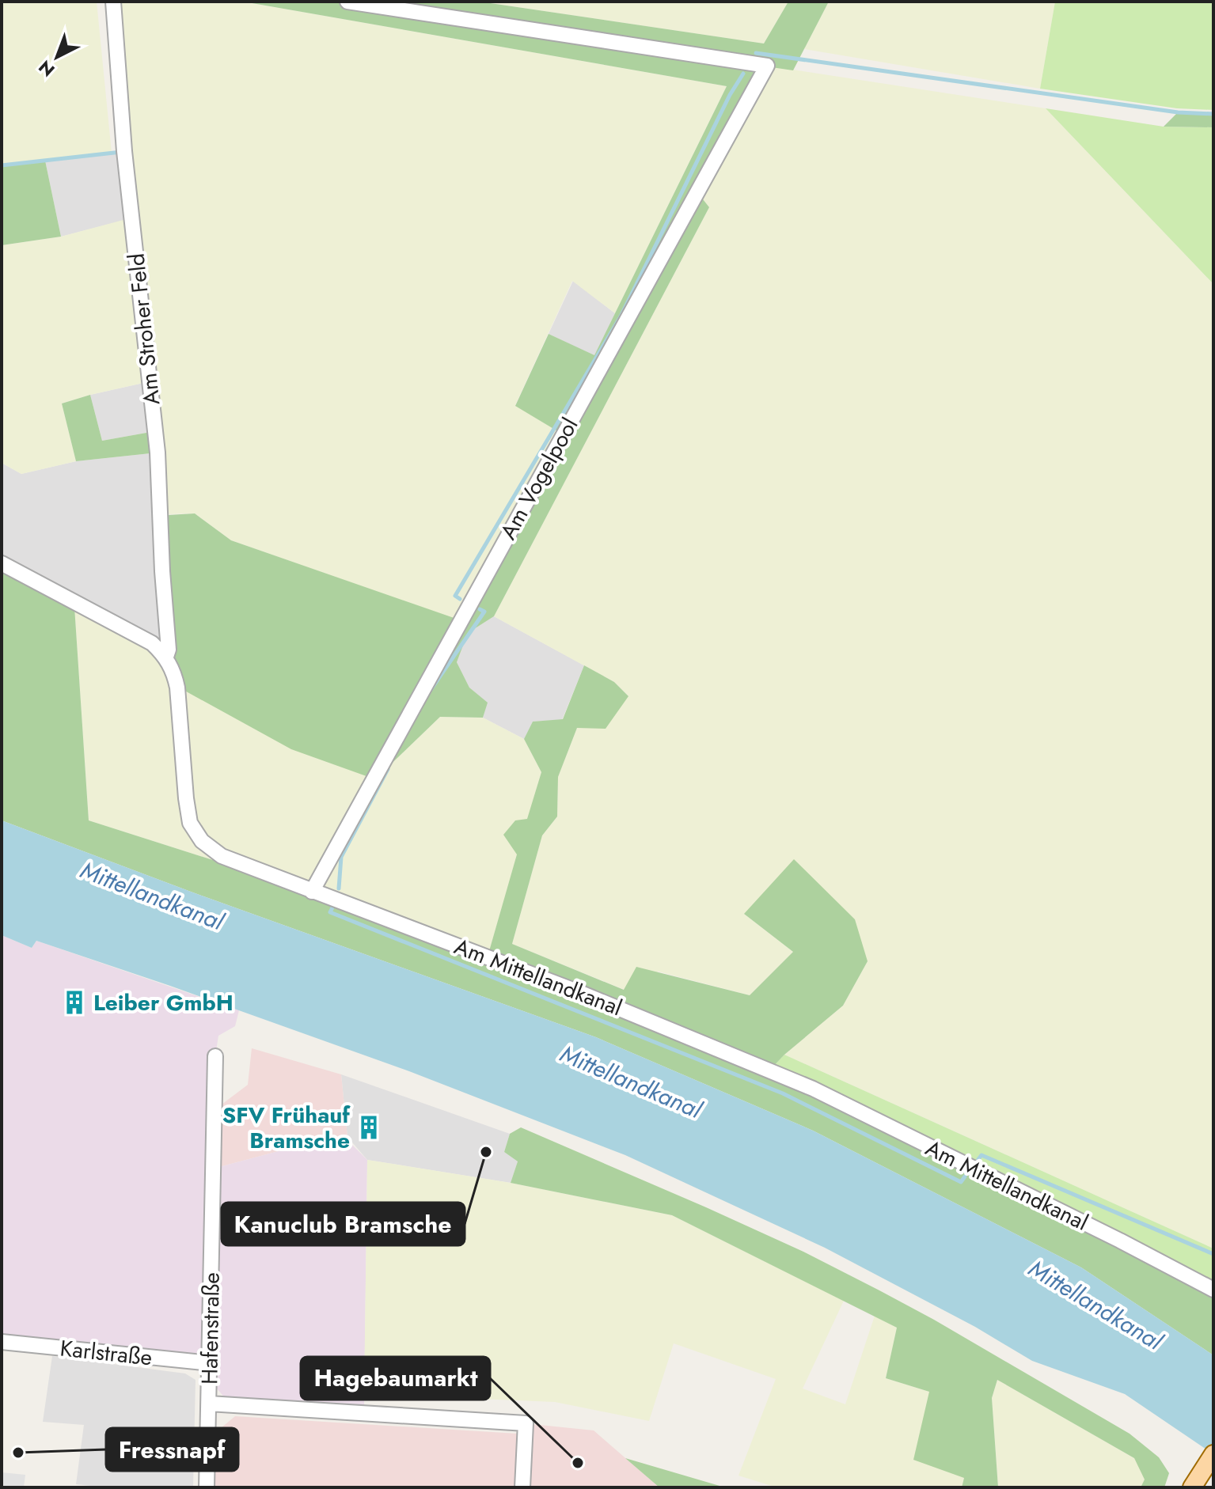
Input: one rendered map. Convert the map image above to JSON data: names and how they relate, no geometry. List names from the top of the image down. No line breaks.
{"streets":{"street":["Am Stroher Feld","Am Vogelpool","Am Mittellandkanal","Hafenstraße","Karlstraße"]},"crossings":[["Am Stroher Feld","Am Mittellandkanal"],["Am Vogelpool","Am Mittellandkanal"],["Hafenstraße","Karlstraße"]],"water":["Mittellandkanal"],"places":{"building":["Leiber GmbH","SFV Frühauf Bramsche"],"other":["Kanuclub Bramsche","Fressnapf","Hagebaumarkt"]},"north":"bottom left"}
